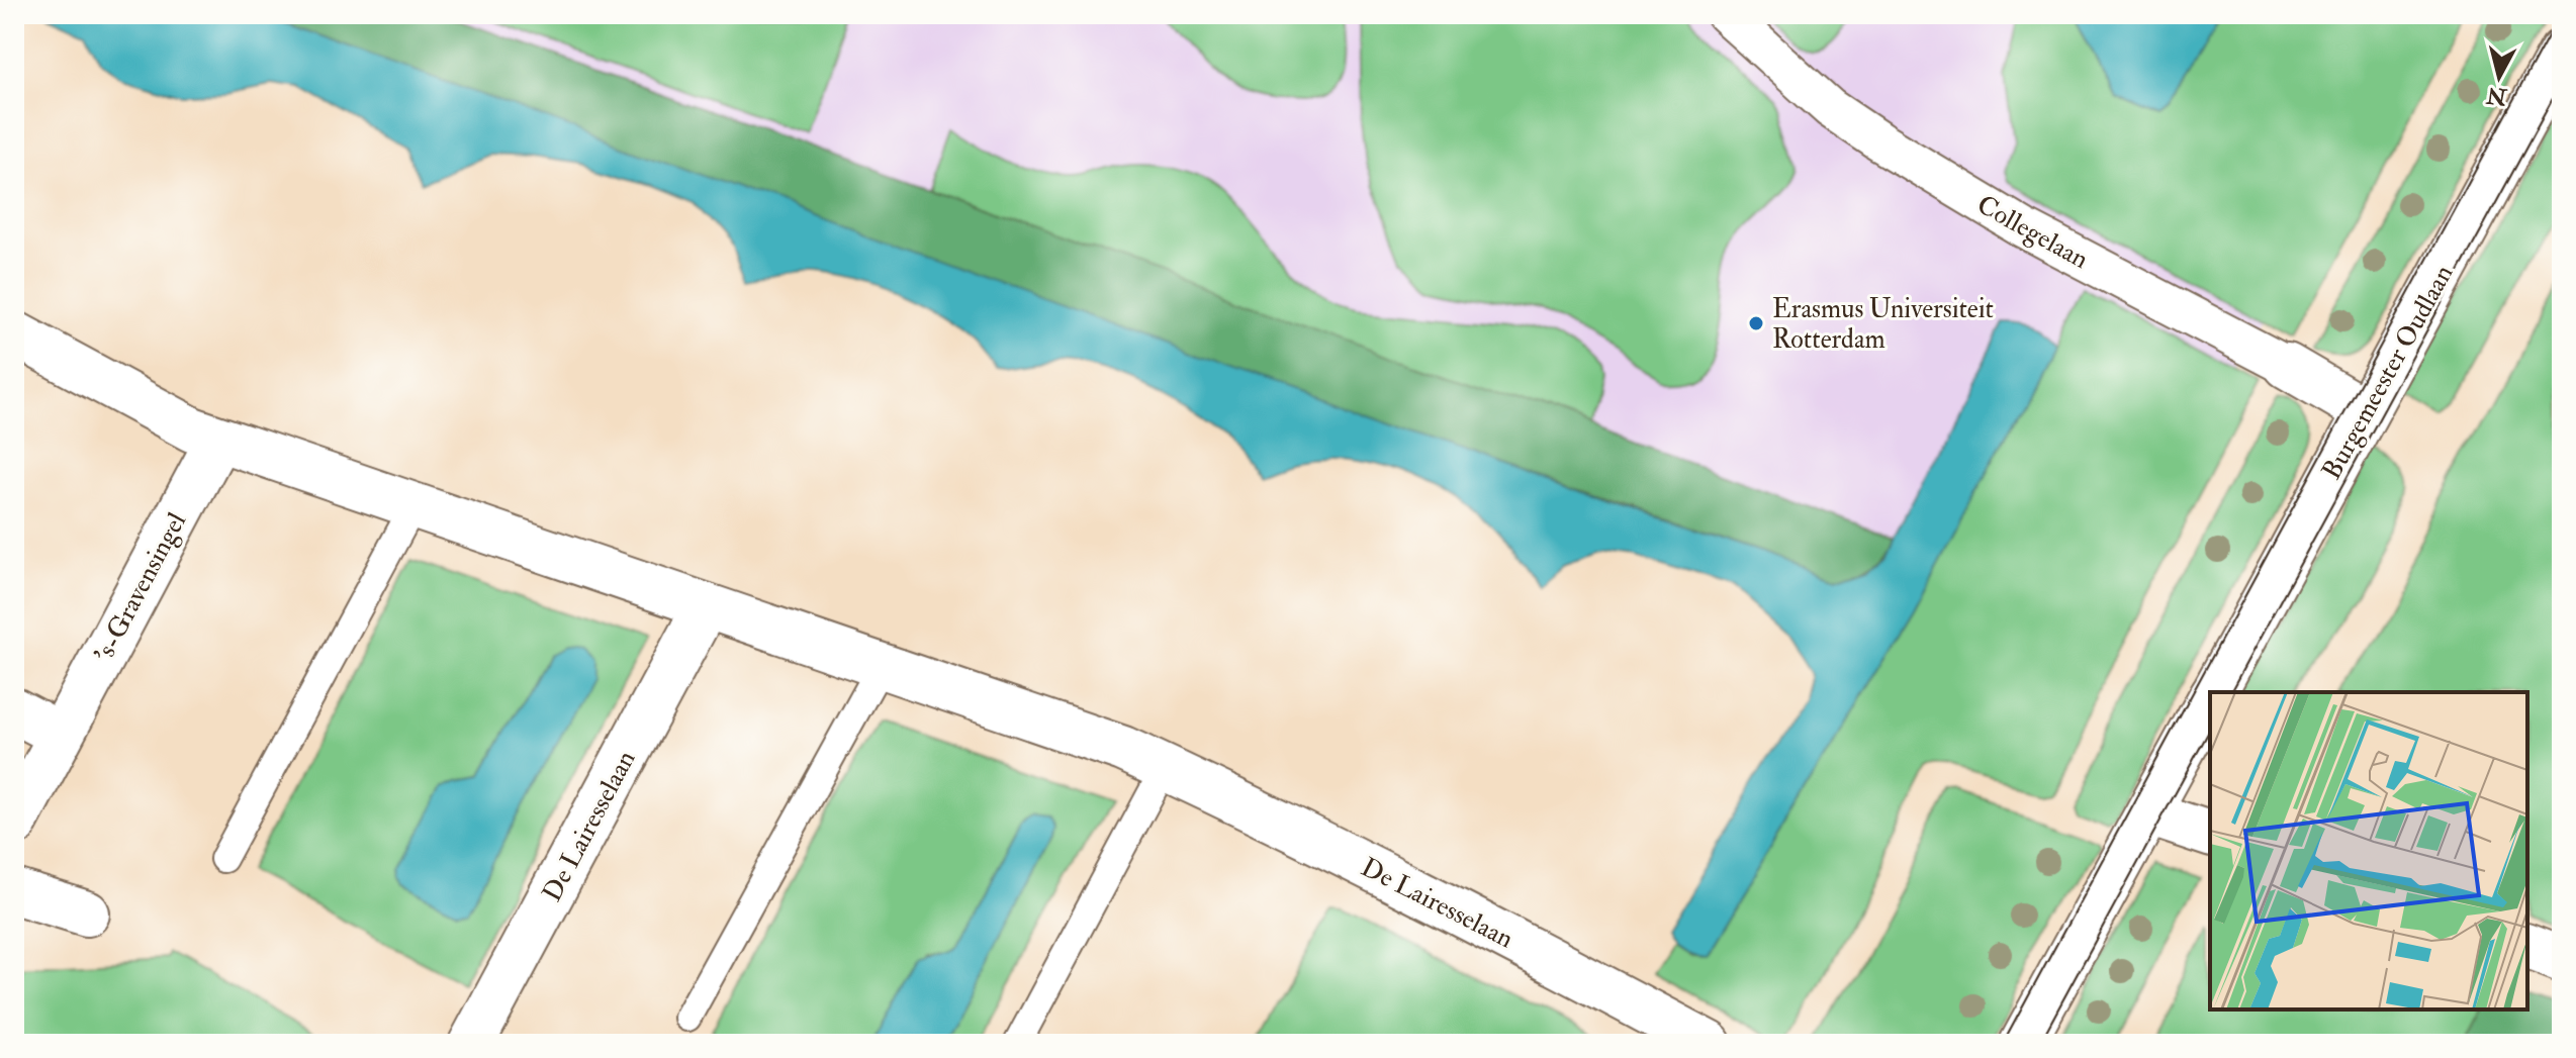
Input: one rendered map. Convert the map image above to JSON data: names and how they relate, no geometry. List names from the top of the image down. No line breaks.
{"streets":{"street":["Collegelaan","Burgemeester Oudlaan","'s-Gravensingel","De Lairesselaan"]},"crossings":[["Collegelaan","Burgemeester Oudlaan"],["'s-Gravensingel","De Lairesselaan"]],"places":["Erasmus Universiteit Rotterdam"],"north":"bottom"}
